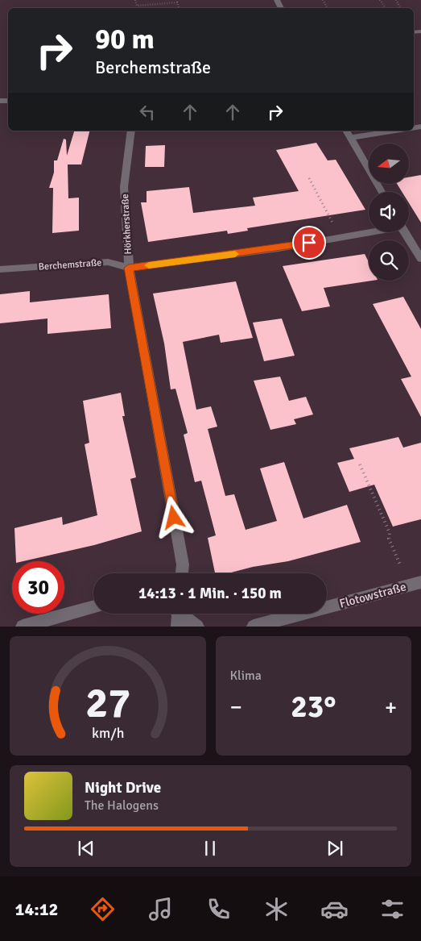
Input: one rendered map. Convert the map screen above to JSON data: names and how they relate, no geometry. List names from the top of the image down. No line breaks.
{"streets":{"street":["Hörkherstraße","Berchemstraße","Flotowstraße"]},"crossings":[["Hörkherstraße","Berchemstraße"]],"north":"left","page":{"turn":["90 m","Berchemstraße"],"limit":"30","trip":"14:13 · 1 Min. · 150 m","tile":"Klima","heat":["−","23°","+"],"song":["Night Drive","The Halogens"],"tabs":"14:12","gauge":["27","km/h"]}}
